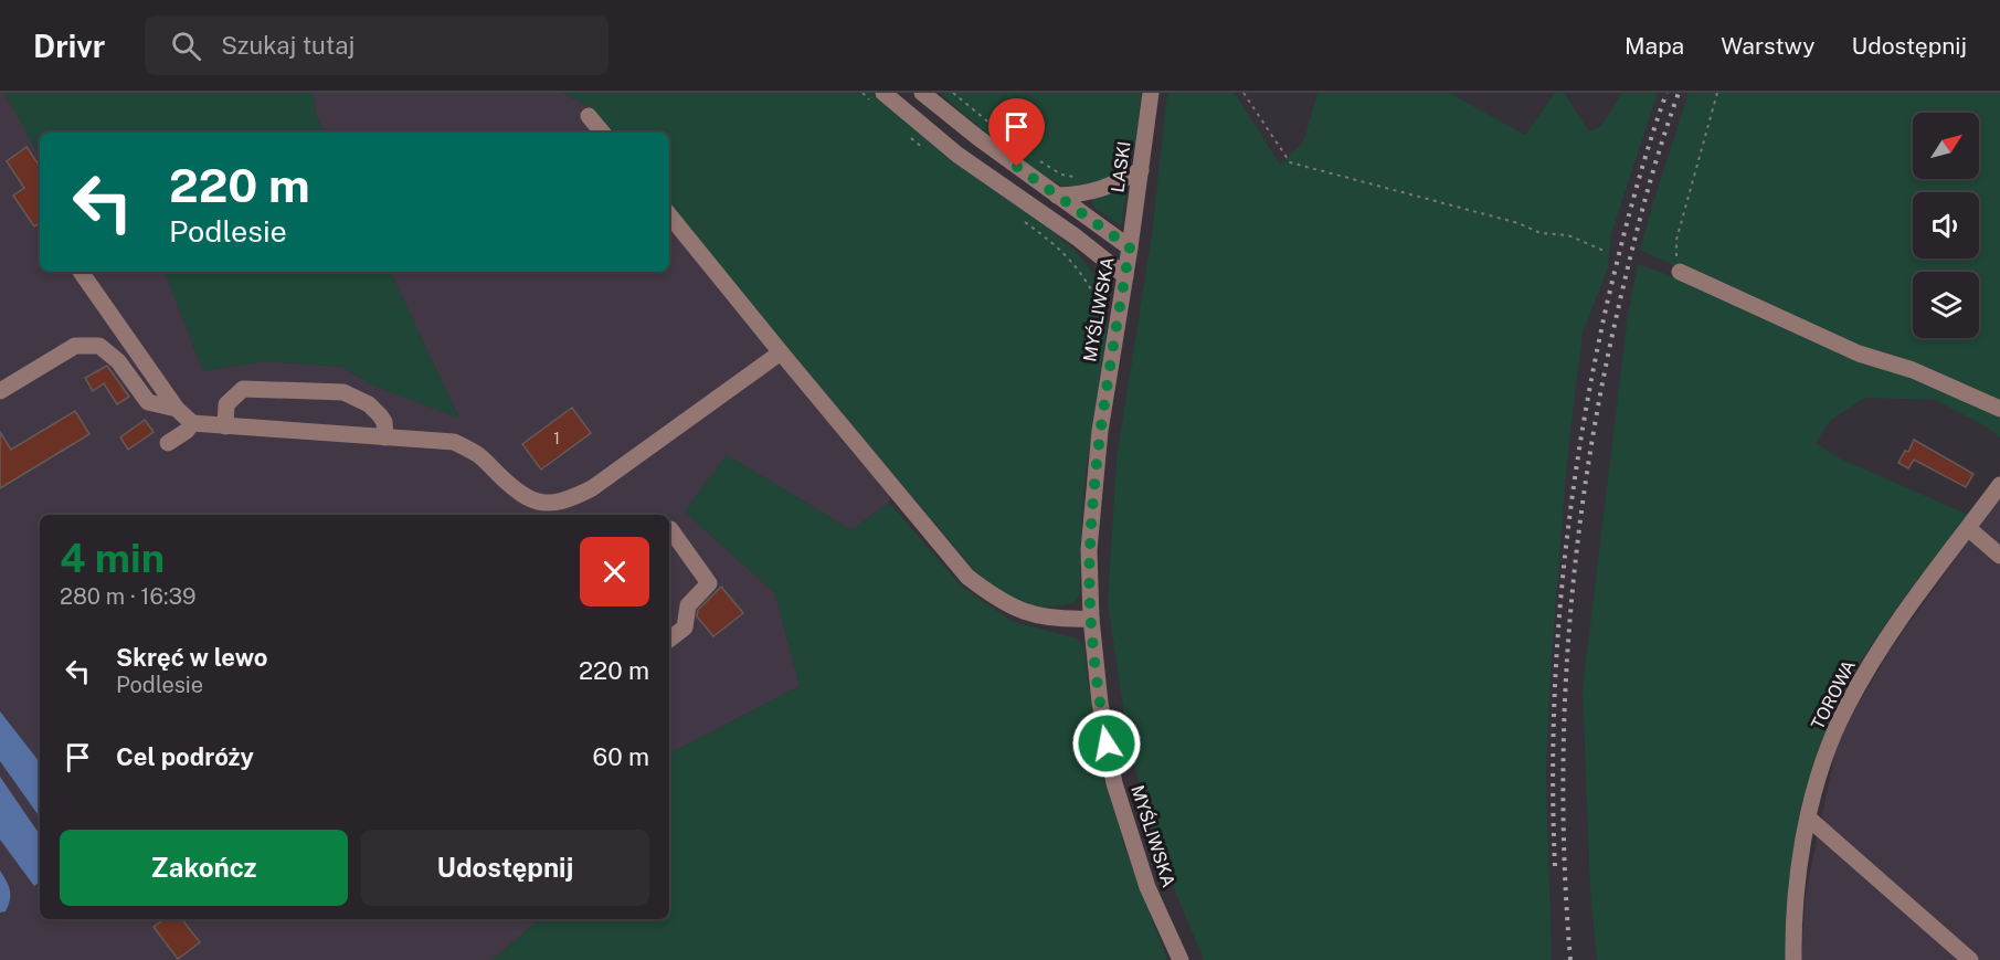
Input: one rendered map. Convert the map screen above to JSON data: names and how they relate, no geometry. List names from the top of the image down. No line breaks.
{"streets":{"street":["LASKI","MYŚLIWSKA","TOROWA"]},"crossings":[["LASKI","MYŚLIWSKA"]],"house_numbers":["1"],"north":"top right","page":{"header":"Drivr","search":"Szukaj tutaj","nav":["Mapa","Warstwy","Udostępnij"],"turn":["220 m","Podlesie"],"heading":["4 min","280 m · 16:39"],"list":[{"name":"Skręć w lewo","note":"Podlesie","value":"220 m"},{"name":"Cel podróży","value":"60 m"}],"buttons":["Zakończ","Udostępnij"]}}
